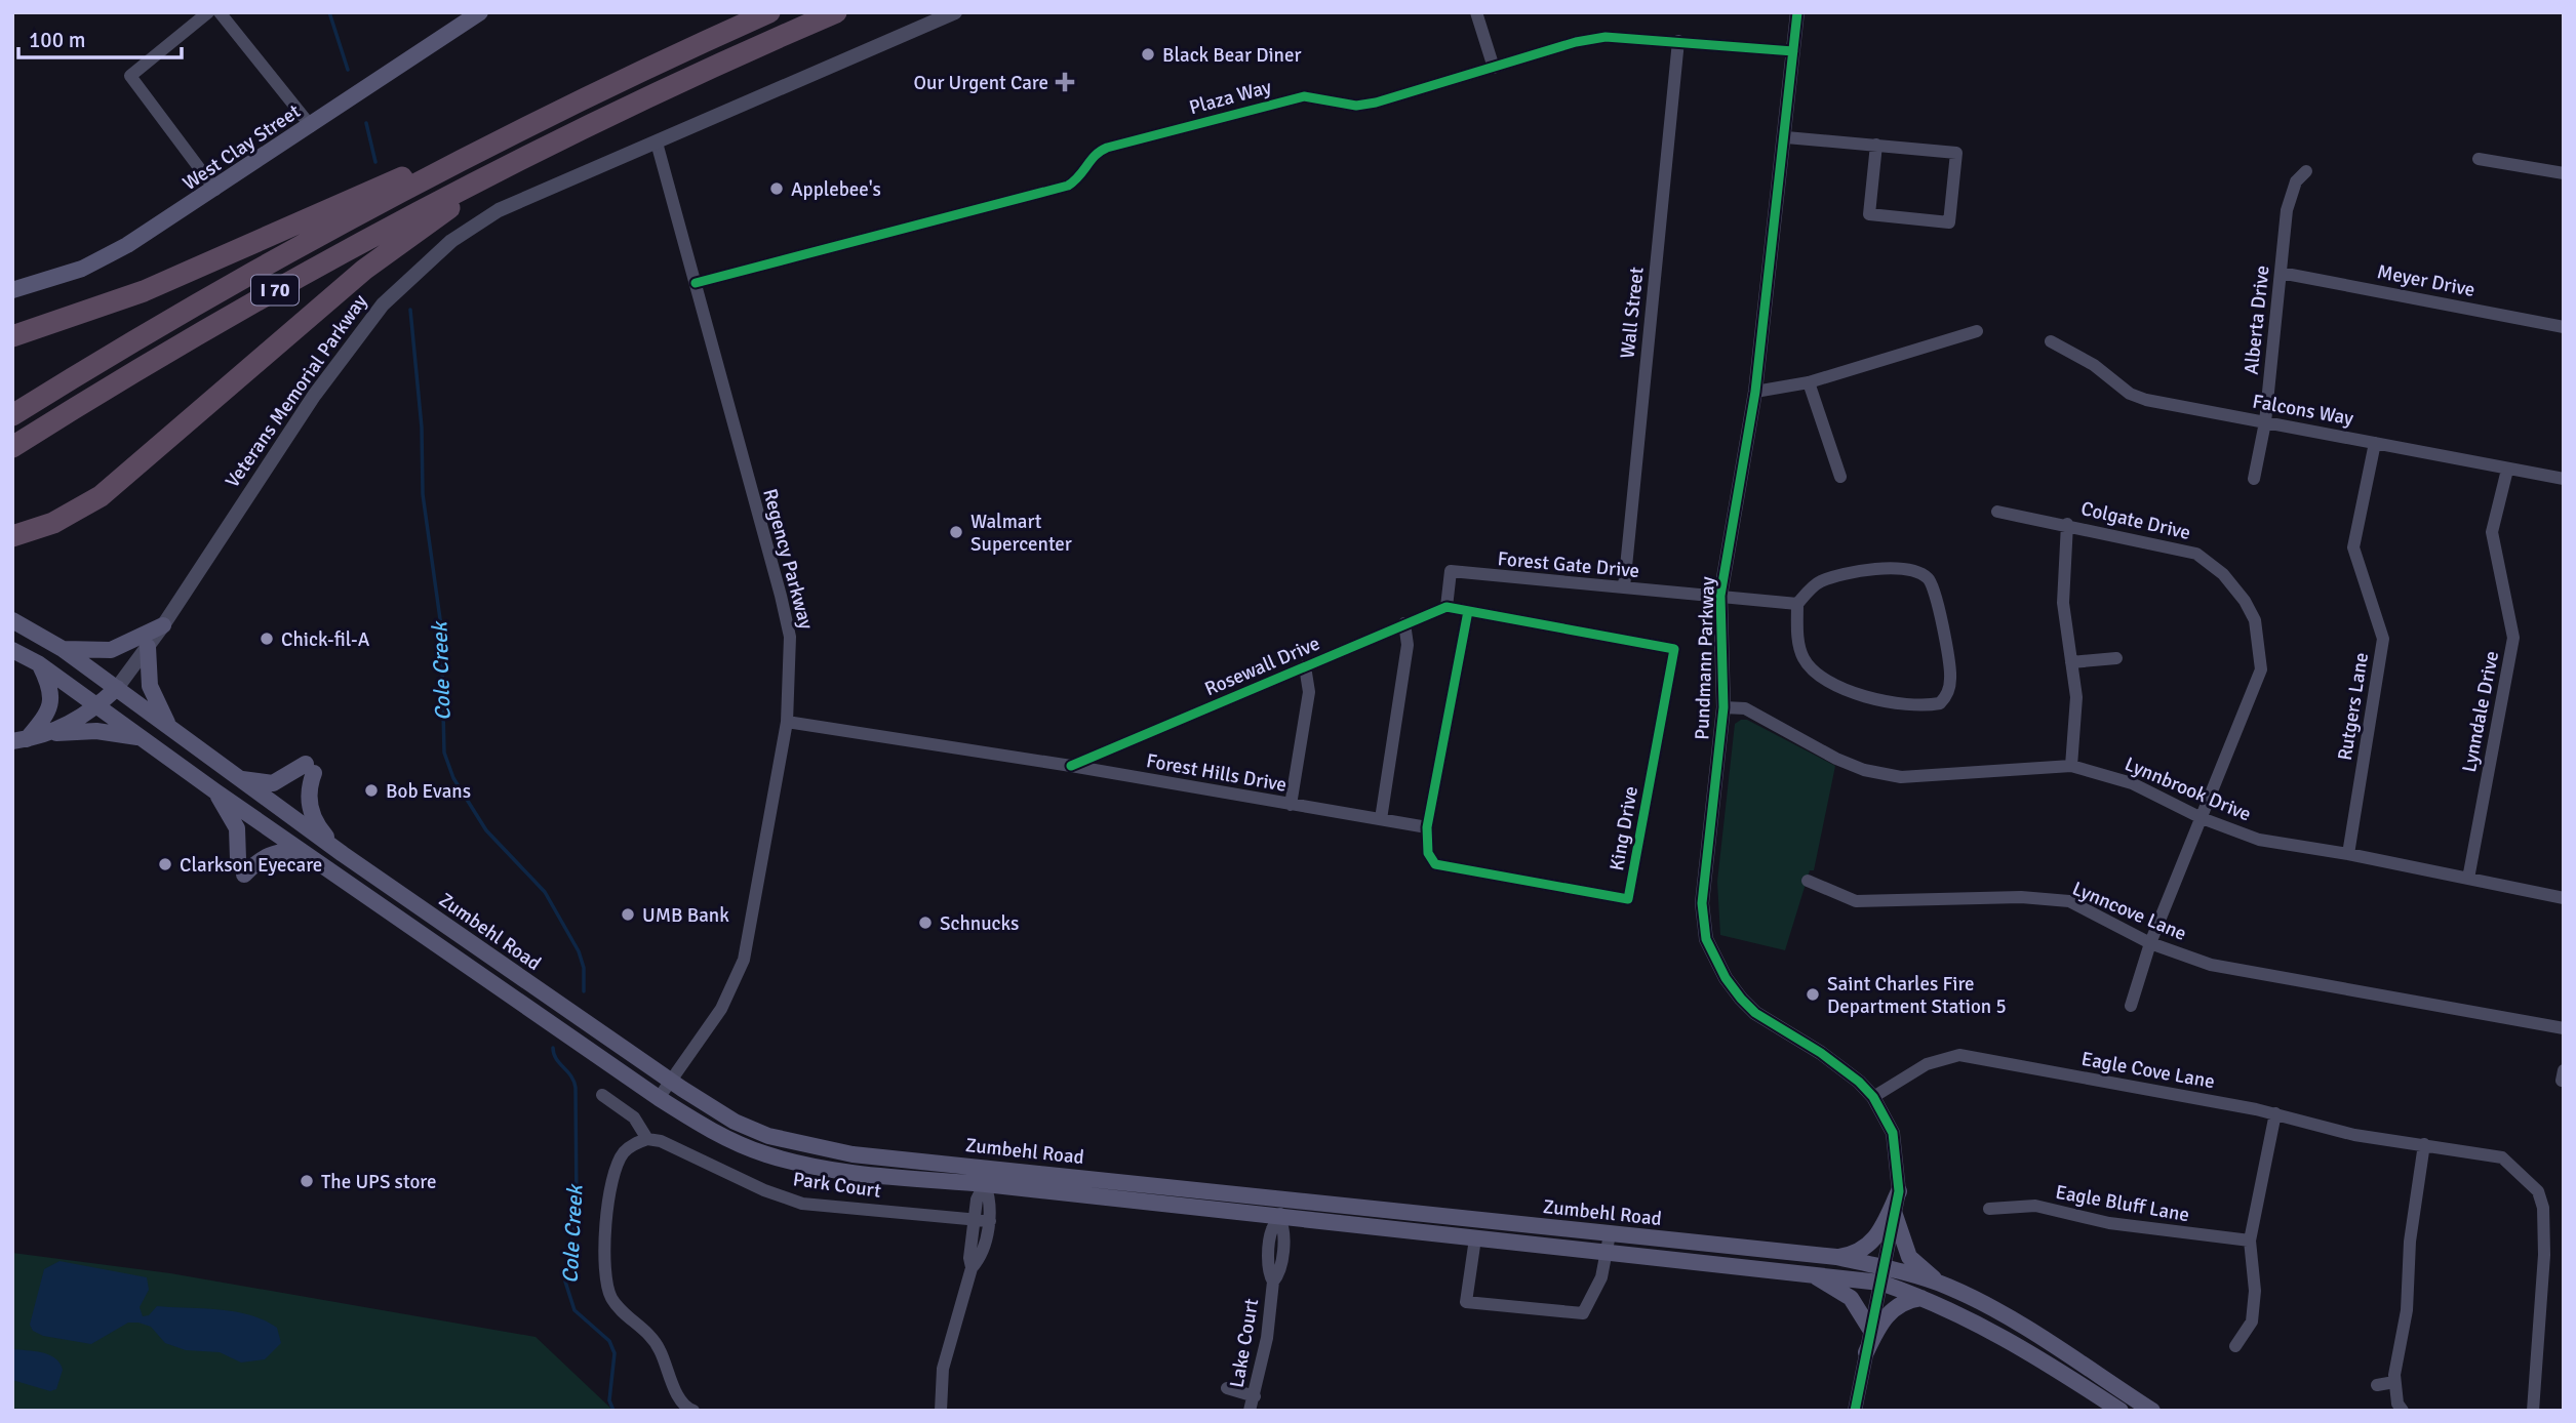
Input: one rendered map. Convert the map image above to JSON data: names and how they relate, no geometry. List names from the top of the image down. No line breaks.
{"streets":{"highway":["I 70"],"main road":["West Clay Street","Veterans Memorial Parkway","Zumbehl Road"],"street":["Plaza Way","Meyer Drive","Wall Street","Alberta Drive","Falcons Way","Colgate Drive","Regency Parkway","Forest Gate Drive","Pundmann Parkway","Rosewall Drive","Rutgers Lane","Lynndale Drive","Forest Hills Drive","Lynnbrook Drive","King Drive","Lynncove Lane","Eagle Cove Lane","Park Court","Eagle Bluff Lane","Lake Court"]},"crossings":[["Plaza Way","Wall Street"],["Plaza Way","Regency Parkway"],["Plaza Way","Pundmann Parkway"],["Meyer Drive","Alberta Drive"],["Wall Street","Forest Gate Drive"],["Alberta Drive","Falcons Way"],["Veterans Memorial Parkway","Regency Parkway"],["Veterans Memorial Parkway","Zumbehl Road"],["Falcons Way","Rutgers Lane"],["Falcons Way","Lynndale Drive"],["Colgate Drive","Lynnbrook Drive"],["Colgate Drive","Lynncove Lane"],["Regency Parkway","Forest Hills Drive"],["Regency Parkway","Zumbehl Road"],["Forest Gate Drive","Pundmann Parkway"],["Forest Gate Drive","Rosewall Drive"],["Pundmann Parkway","Lynnbrook Drive"],["Pundmann Parkway","Zumbehl Road"],["Pundmann Parkway","Eagle Cove Lane"],["Rosewall Drive","Forest Hills Drive"],["Rutgers Lane","Lynnbrook Drive"],["Lynndale Drive","Lynnbrook Drive"],["Forest Hills Drive","King Drive"],["Zumbehl Road","Lake Court"]],"water":["Cole Creek"],"places":{"other":["Black Bear Diner","Applebee's","Walmart Supercenter","Chick-fil-A","Bob Evans","Clarkson Eyecare","UMB Bank","Schnucks","Saint Charles Fire Department Station 5","The UPS store"],"health":["Our Urgent Care"]},"scale_bar":"100 m"}
